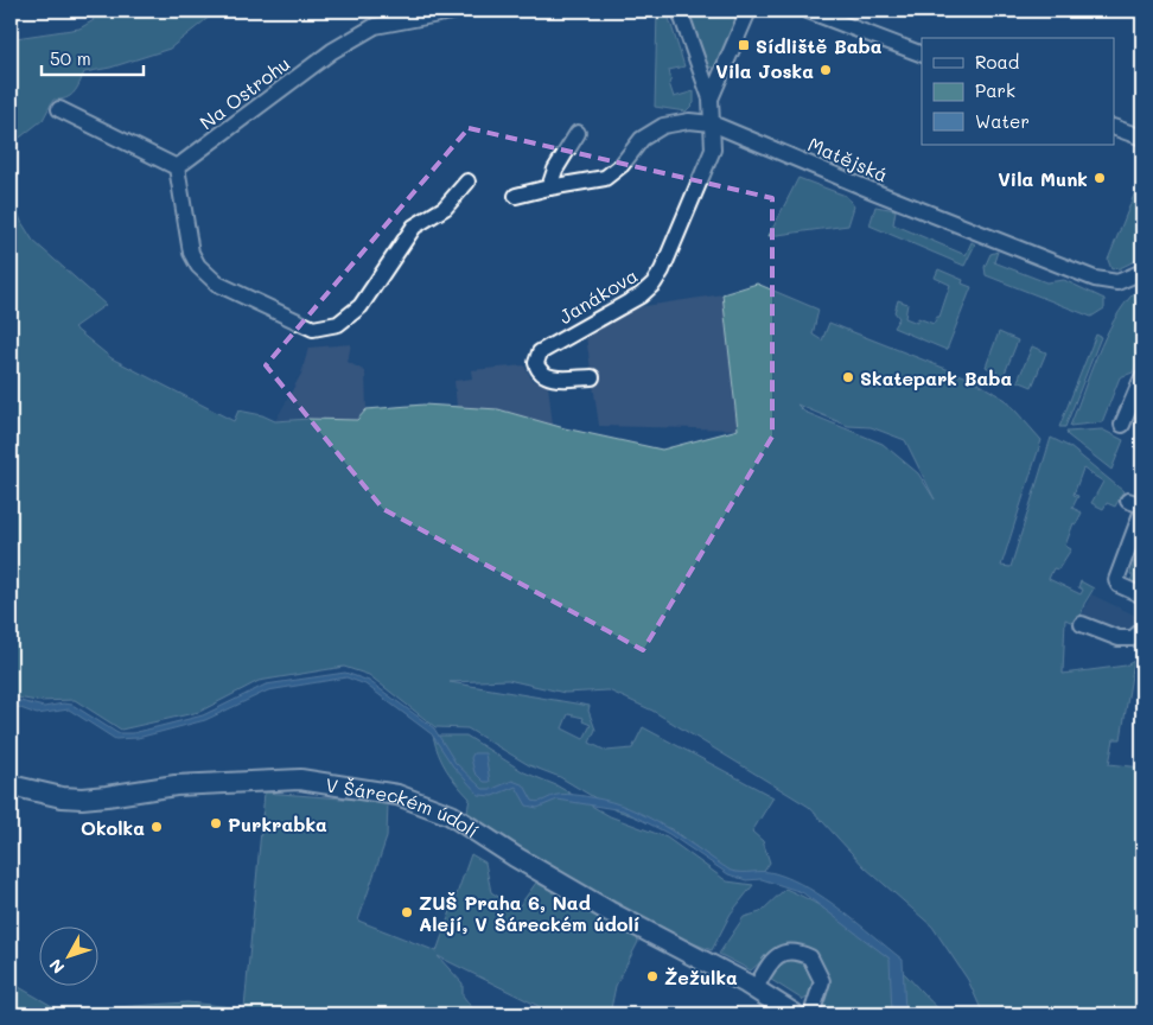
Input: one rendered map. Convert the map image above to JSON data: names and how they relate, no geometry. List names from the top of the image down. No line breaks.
{"streets":{"street":["Na Ostrohu","Matějská","Janákova","V Šáreckém údolí"]},"crossings":[["Matějská","Janákova"]],"places":{"transit":["Sídliště Baba"],"other":["Vila Joska","Vila Munk","Skatepark Baba","Purkrabka","Okolka","ZUŠ Praha 6, Nad Alejí, V Šáreckém údolí","Žežulka"]},"legend":["Road","Park","Water"],"scale_bar":"50 m","north":"bottom left"}
